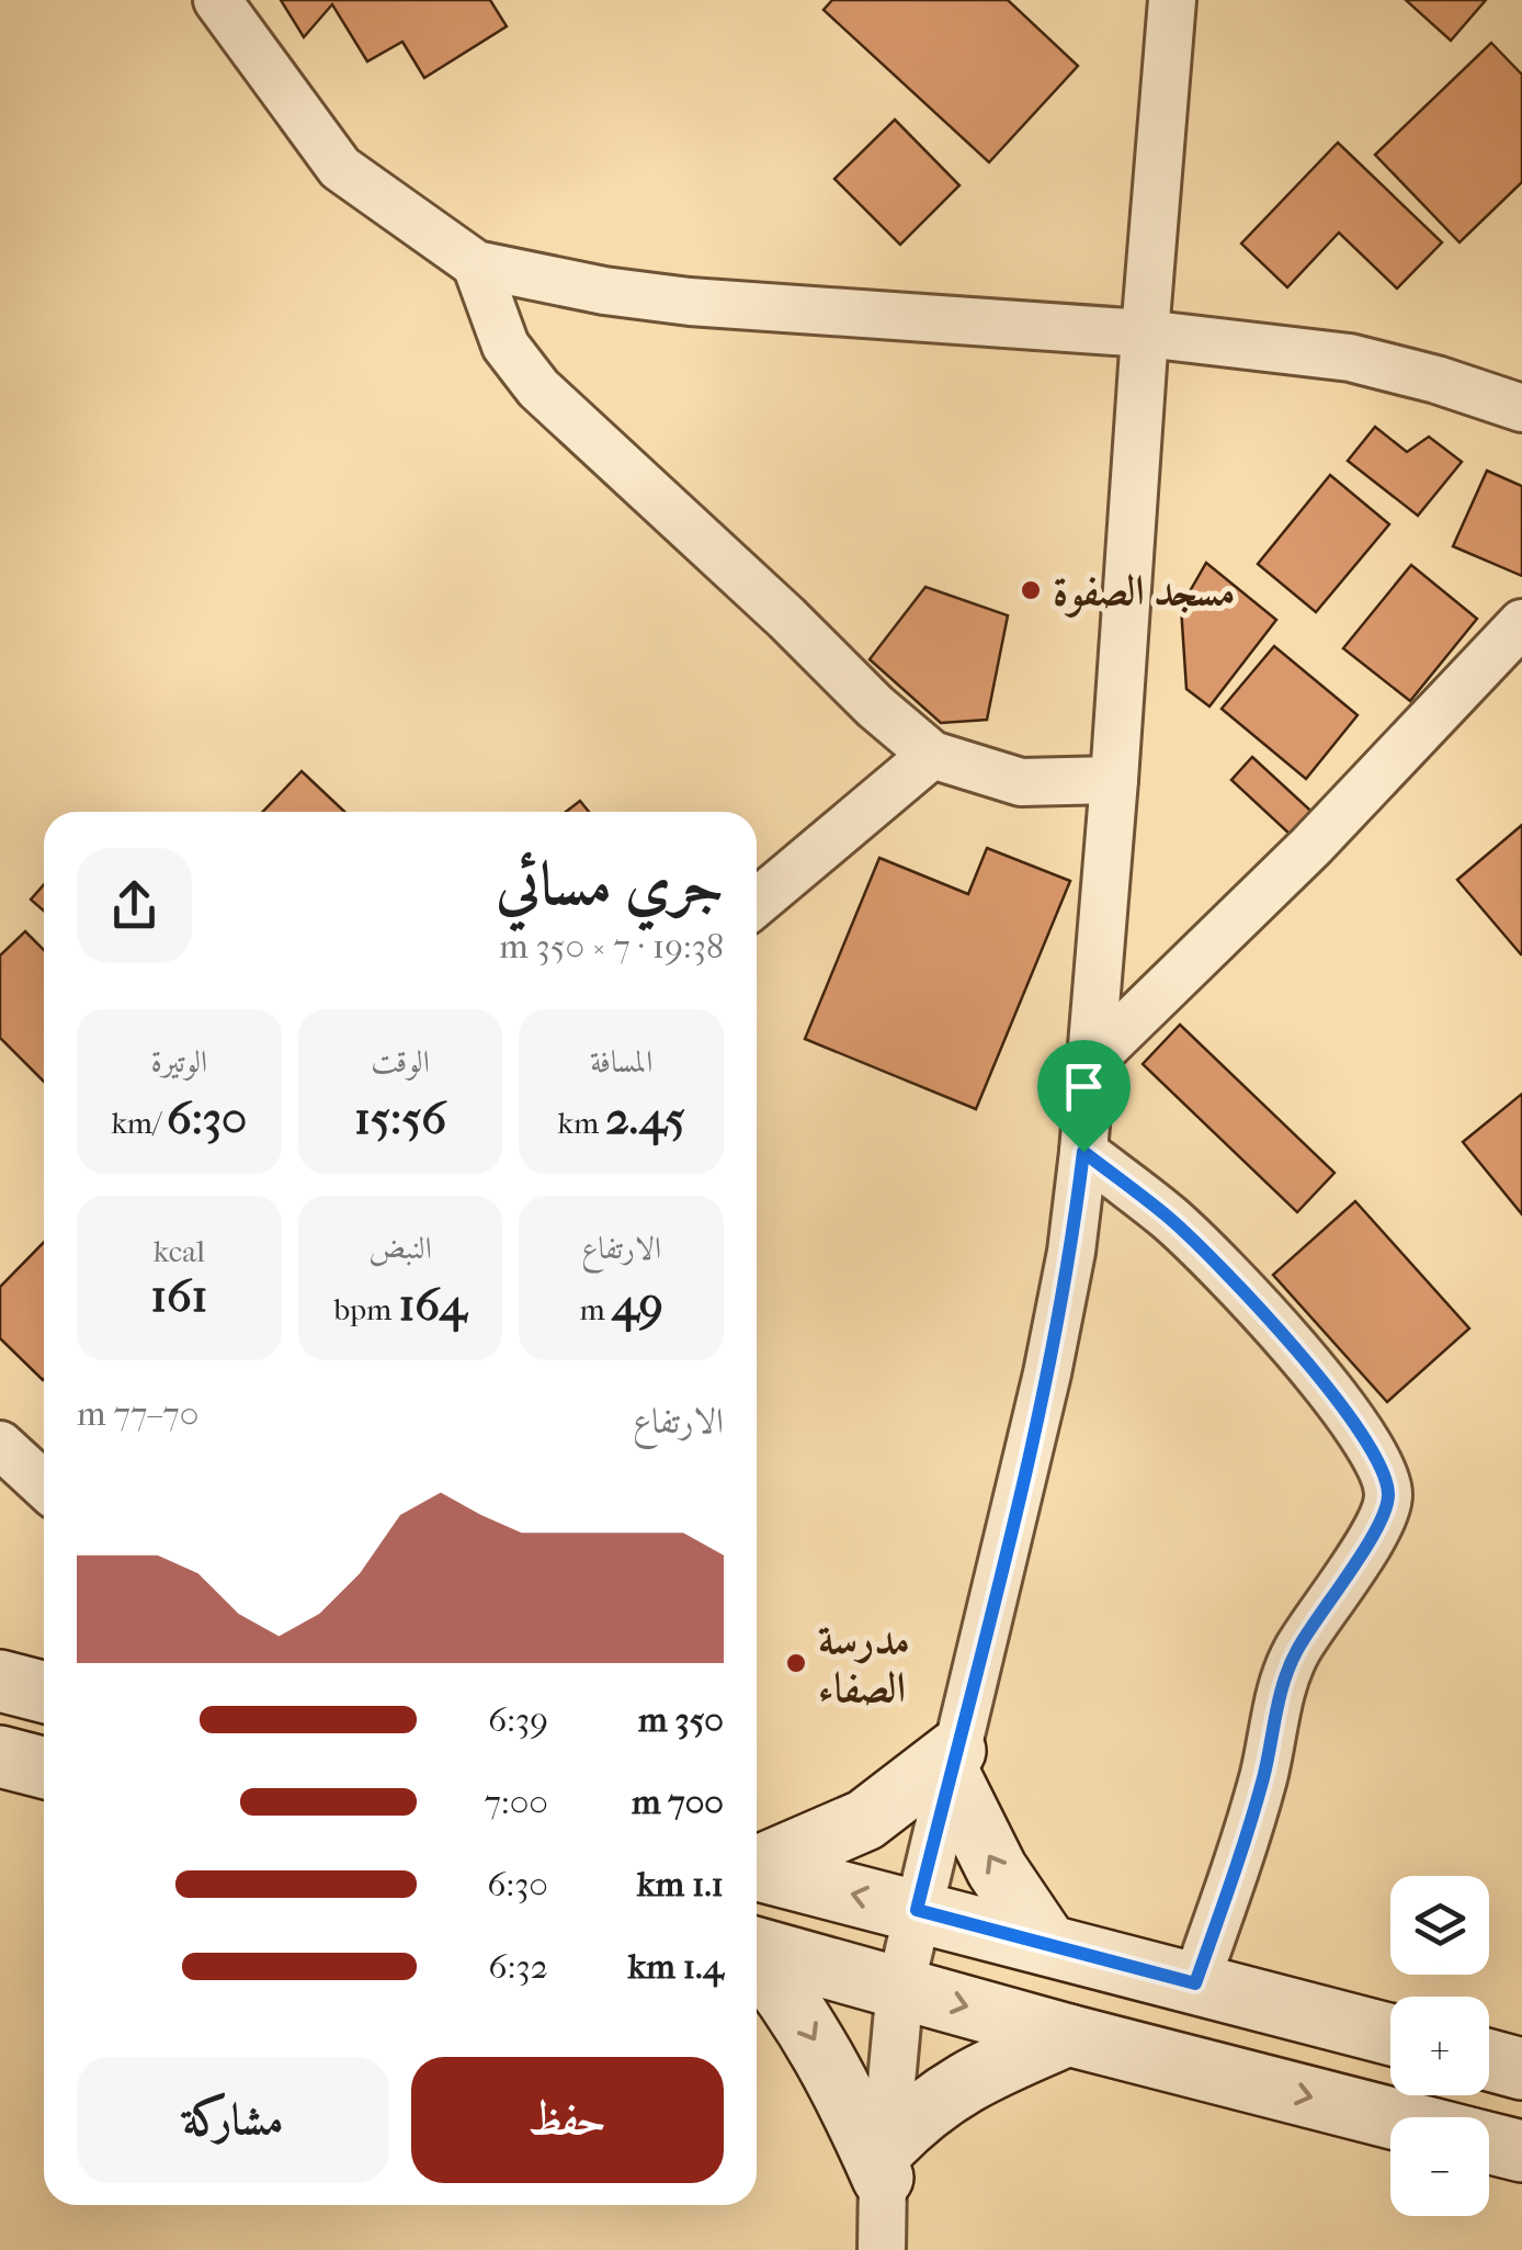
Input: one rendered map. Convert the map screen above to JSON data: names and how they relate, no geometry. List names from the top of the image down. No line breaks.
{"places":["مسجد الصفوة","مدرسة الصفاء"],"page":{"heading":["جري مسائي","19:38 · 7 × 350 m"],"stats":[["المسافة","2.45 km"],["الوقت","15:56"],["الوتيرة","6:30 /km"],["الارتفاع","49 m"],["النبض","164 bpm"],["kcal","161"]],"chart":["الارتفاع","70–77 m"],"list":[{"name":"350 m","note":"6:39"},{"name":"700 m","note":"7:00"},{"name":"1.1 km","note":"6:30"},{"name":"1.4 km","note":"6:32"}],"map_buttons":["+","−"],"buttons":["حفظ","مشاركة"]}}
